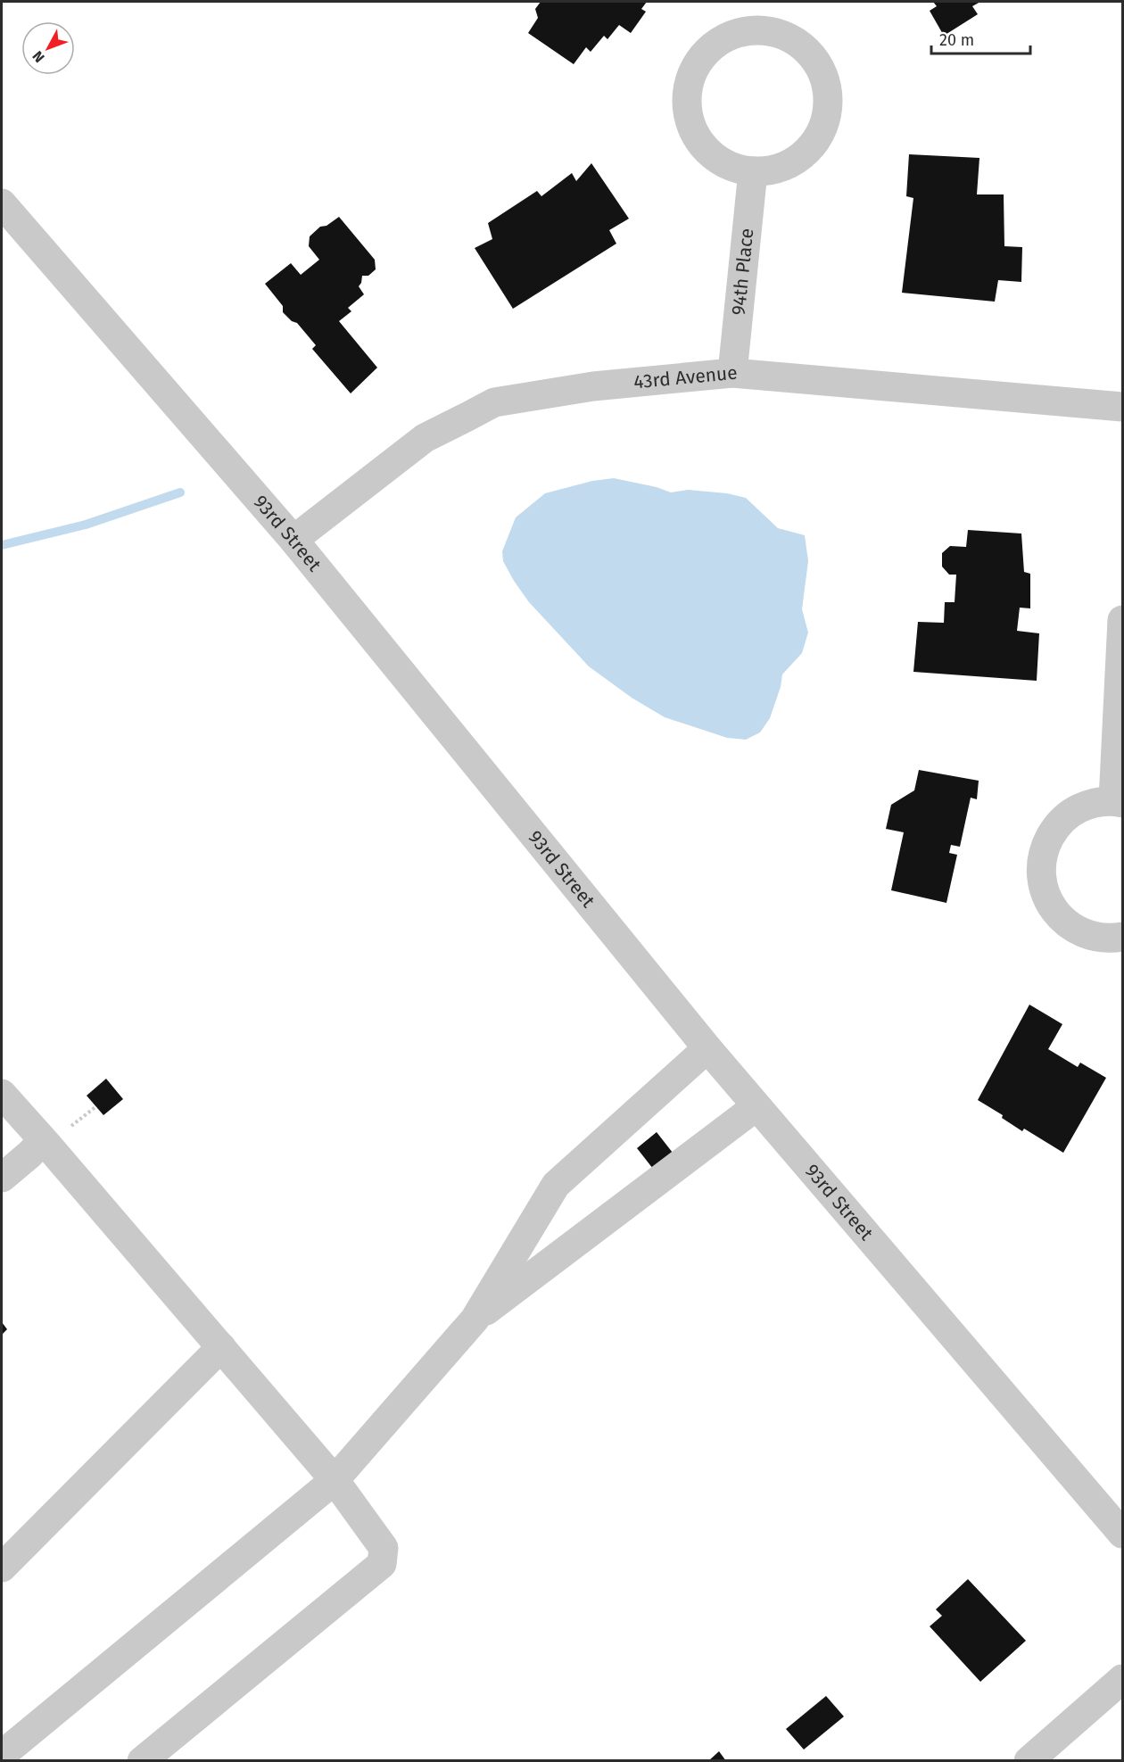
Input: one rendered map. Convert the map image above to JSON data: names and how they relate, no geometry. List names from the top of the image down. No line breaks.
{"streets":{"street":["94th Place","43rd Avenue","93rd Street"]},"crossings":[["94th Place","43rd Avenue"],["43rd Avenue","93rd Street"]],"scale_bar":"20 m","north":"bottom left"}
